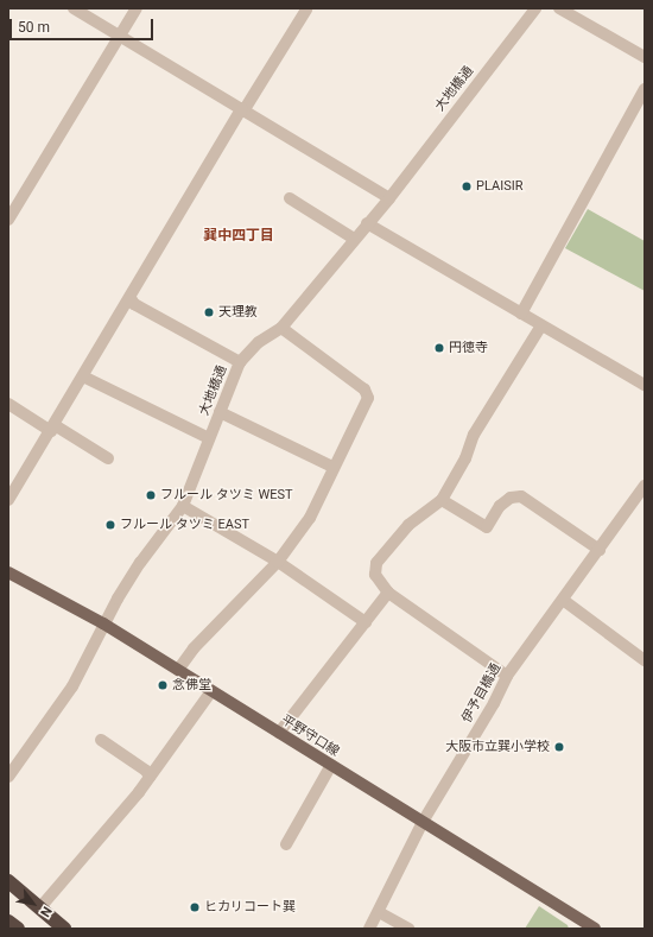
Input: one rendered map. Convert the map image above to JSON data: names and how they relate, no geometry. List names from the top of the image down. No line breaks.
{"streets":{"main road":["平野守口線"],"street":["大地橋通","伊予目橋通"]},"crossings":[["大地橋通","平野守口線"],["伊予目橋通","平野守口線"]],"districts":["巽中四丁目"],"places":["PLAISIR","天理教","円徳寺","フルール タツミ WEST","フルール タツミ EAST","念佛堂","大阪市立巽小学校","ヒカリコート巽"],"scale_bar":"50 m","north":"bottom right"}
